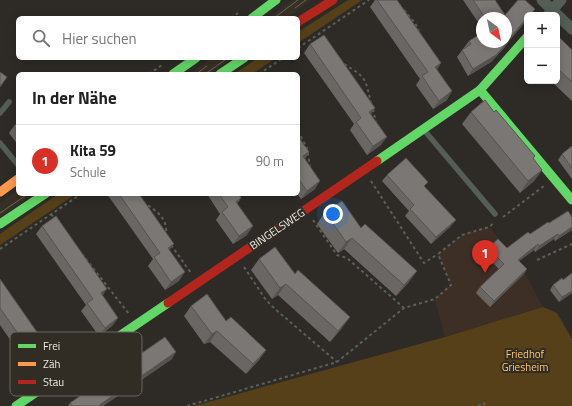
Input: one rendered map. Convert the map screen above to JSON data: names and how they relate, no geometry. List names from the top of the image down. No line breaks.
{"streets":{"street":["BINGELSWEG"]},"parks":["Friedhof Griesheim"],"legend":["Frei","Zäh","Stau"],"north":"bottom right","page":{"map_buttons":["+","−"],"search":"Hier suchen","heading":"In der Nähe","list":[{"mark":"1","name":"Kita 59","note":"Schule","value":"90 m"}],"pins":"1"}}
